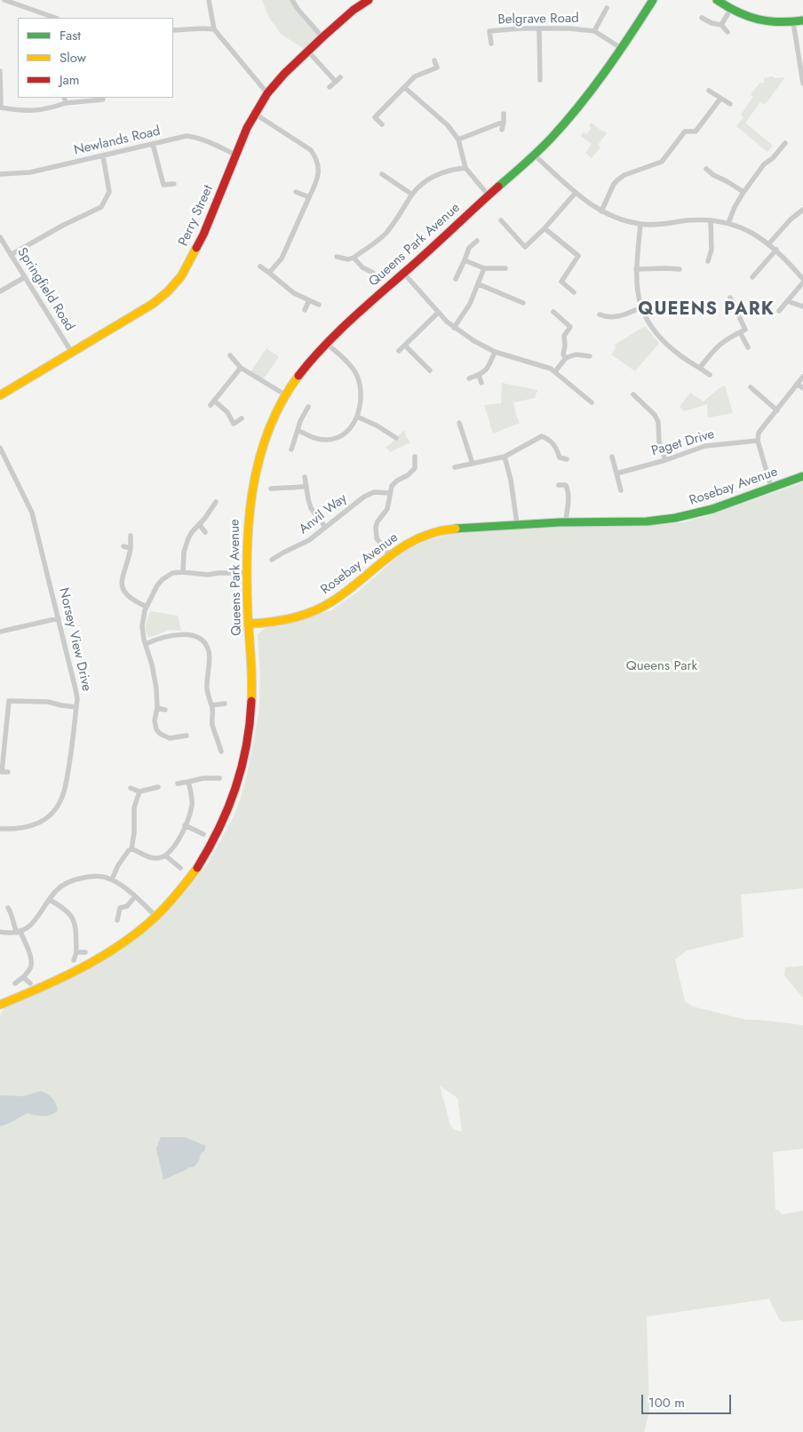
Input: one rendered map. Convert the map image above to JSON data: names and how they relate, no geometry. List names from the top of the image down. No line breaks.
{"streets":{"street":["Belgrave Road","Newlands Road","Perry Street","Queens Park Avenue","Springfield Road","Paget Drive","Rosebay Avenue","Anvil Way","Norsey View Drive"]},"crossings":[["Belgrave Road","Queens Park Avenue"],["Newlands Road","Perry Street"],["Perry Street","Springfield Road"],["Queens Park Avenue","Rosebay Avenue"]],"districts":["QUEENS PARK"],"parks":["Queens Park"],"legend":["Fast","Slow","Jam"],"scale_bar":"100 m"}
